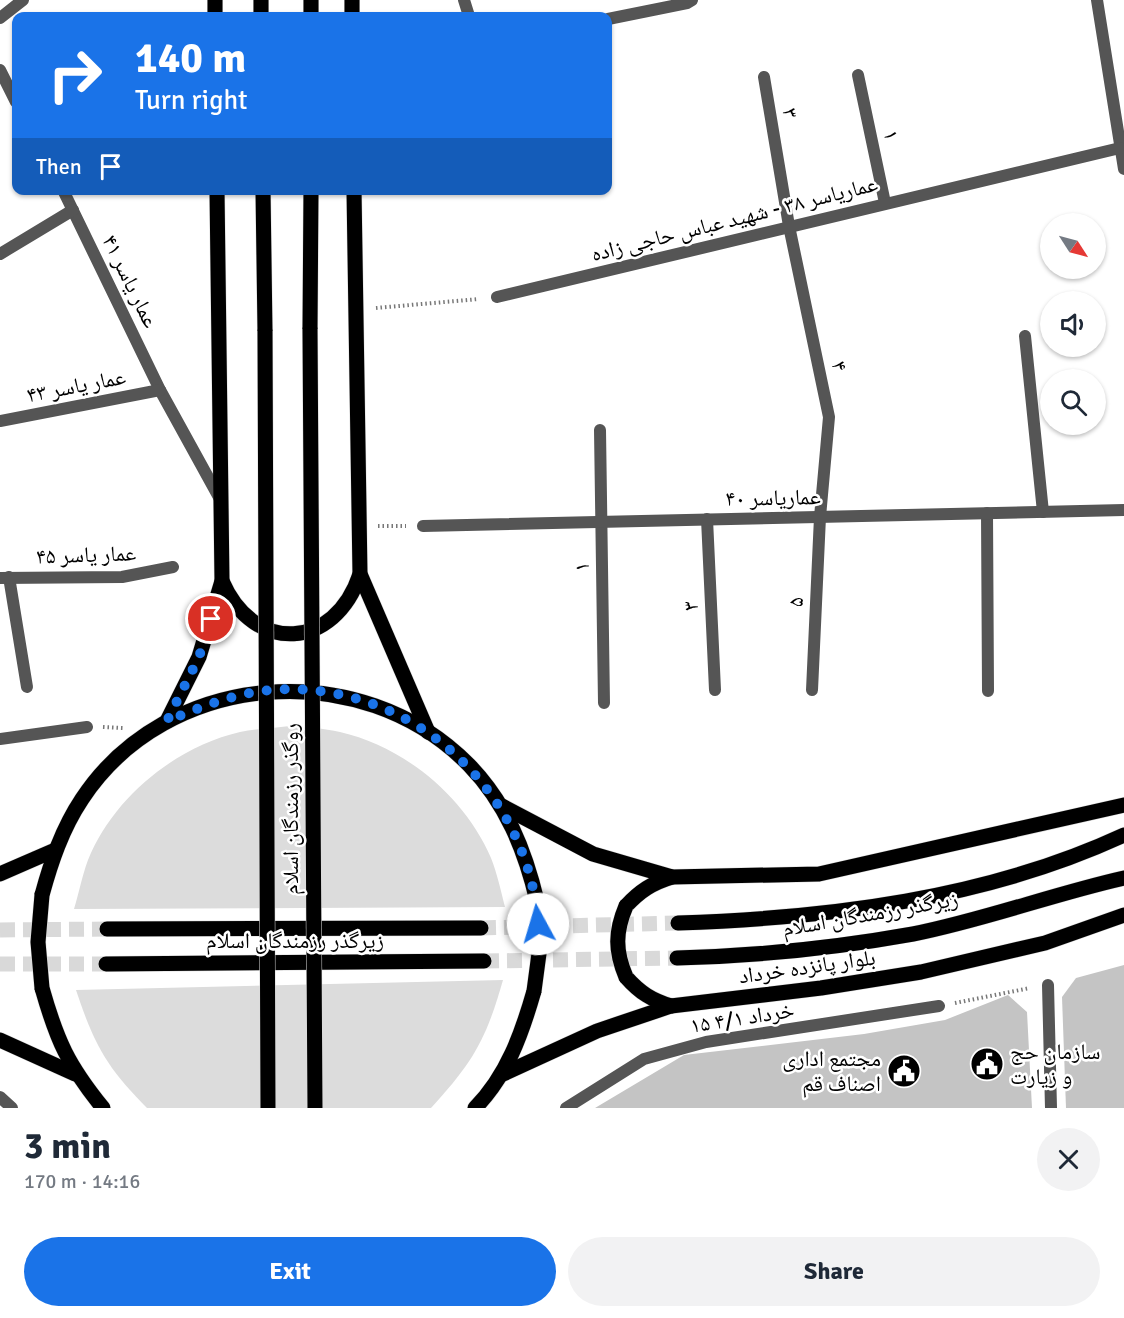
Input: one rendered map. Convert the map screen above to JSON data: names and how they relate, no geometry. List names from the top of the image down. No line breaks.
{"streets":{"main road":["روگذر رزمندگان اسلام","زیرگذر رزمندگان اسلام","بلوار پانزده خرداد"],"street":["۳","۱","عماریاسر ۳۸ - شهید عباس حاجی زاده","عمار یاسر ۴۱","۴","عمار یاسر ۴۳","عماریاسر ۴۰","عمار یاسر ۴۵","۵","۱۵ خرداد ۴/۱"]},"crossings":[["۳","عماریاسر ۳۸ - شهید عباس حاجی زاده"],["۳","۴"],["۳","عماریاسر ۴۰"],["۱","عماریاسر ۳۸ - شهید عباس حاجی زاده"],["۱","عماریاسر ۴۰"],["عماریاسر ۳۸ - شهید عباس حاجی زاده","۴"],["عمار یاسر ۴۱","عمار یاسر ۴۳"],["۴","عماریاسر ۴۰"],["۴","۵"],["عماریاسر ۴۰","۵"]],"places":{"public building":["سازمان حج و زیارت","مجتمع اداری اصناف قم"]},"north":"bottom right","page":{"turn":["140 m","Turn right"],"then":"Then","heading":["3 min","170 m · 14:16"],"buttons":["Exit","Share"]}}
